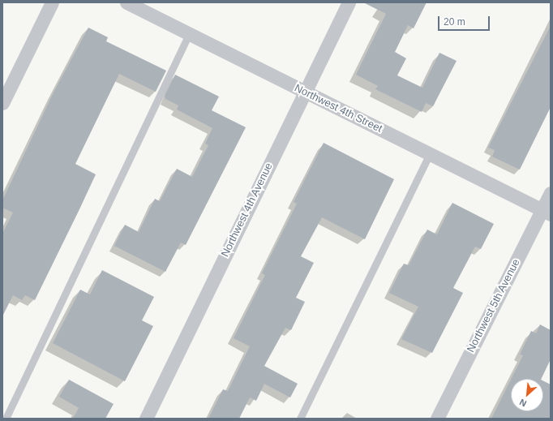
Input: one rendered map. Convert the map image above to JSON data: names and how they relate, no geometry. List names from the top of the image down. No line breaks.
{"streets":{"street":["Northwest 4th Street","Northwest 4th Avenue","Northwest 5th Avenue"]},"crossings":[["Northwest 4th Street","Northwest 4th Avenue"],["Northwest 4th Street","Northwest 5th Avenue"]],"scale_bar":"20 m","north":"bottom left"}
